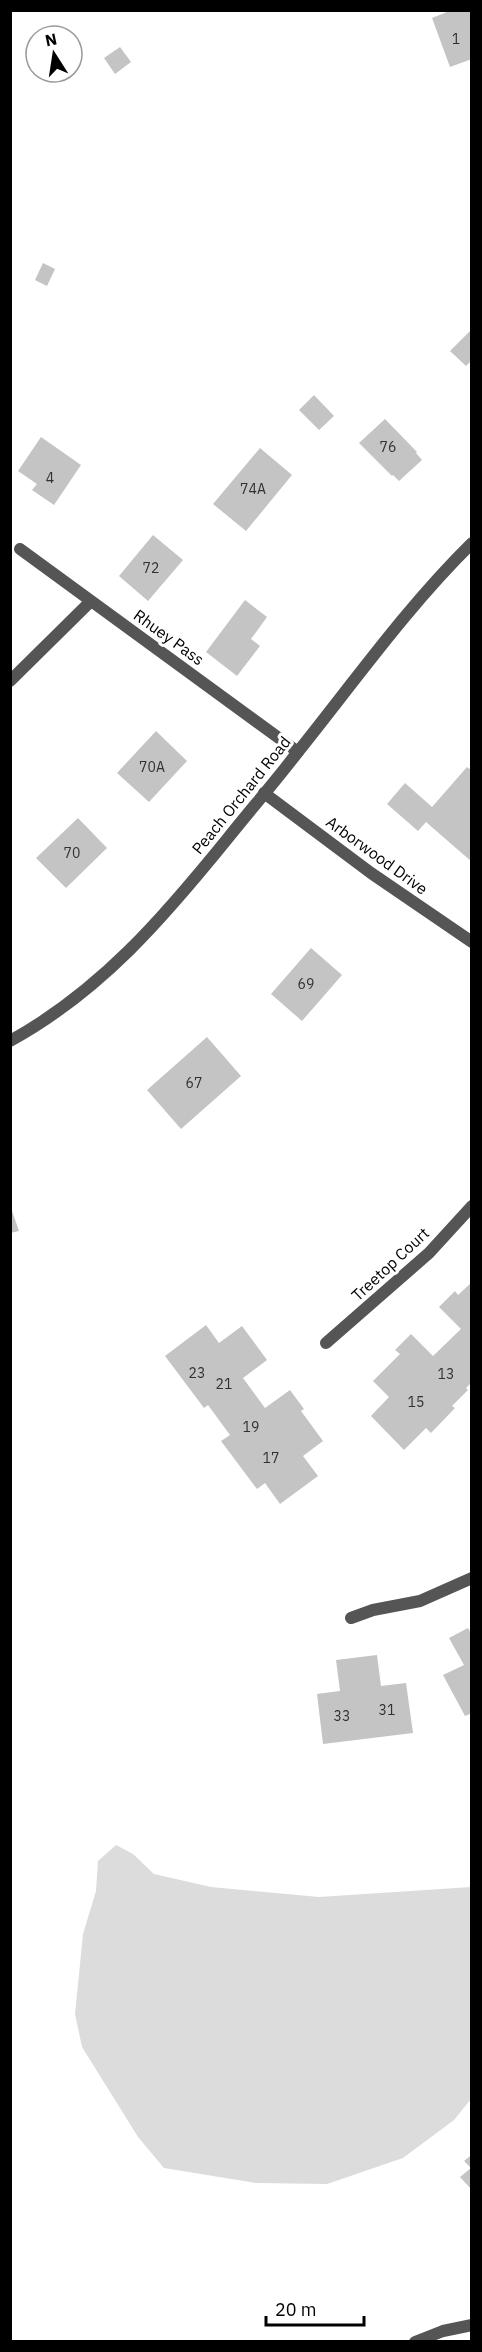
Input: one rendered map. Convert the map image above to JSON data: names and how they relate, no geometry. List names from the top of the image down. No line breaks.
{"streets":{"street":["Rhuey Pass","Peach Orchard Road","Arborwood Drive","Treetop Court"]},"crossings":[["Rhuey Pass","Peach Orchard Road"],["Peach Orchard Road","Arborwood Drive"]],"house_numbers":["1","76","4","74A","72","70A","70","69","67","23","13","21","15","19","17","31","33"],"scale_bar":"20 m","north":"top"}
